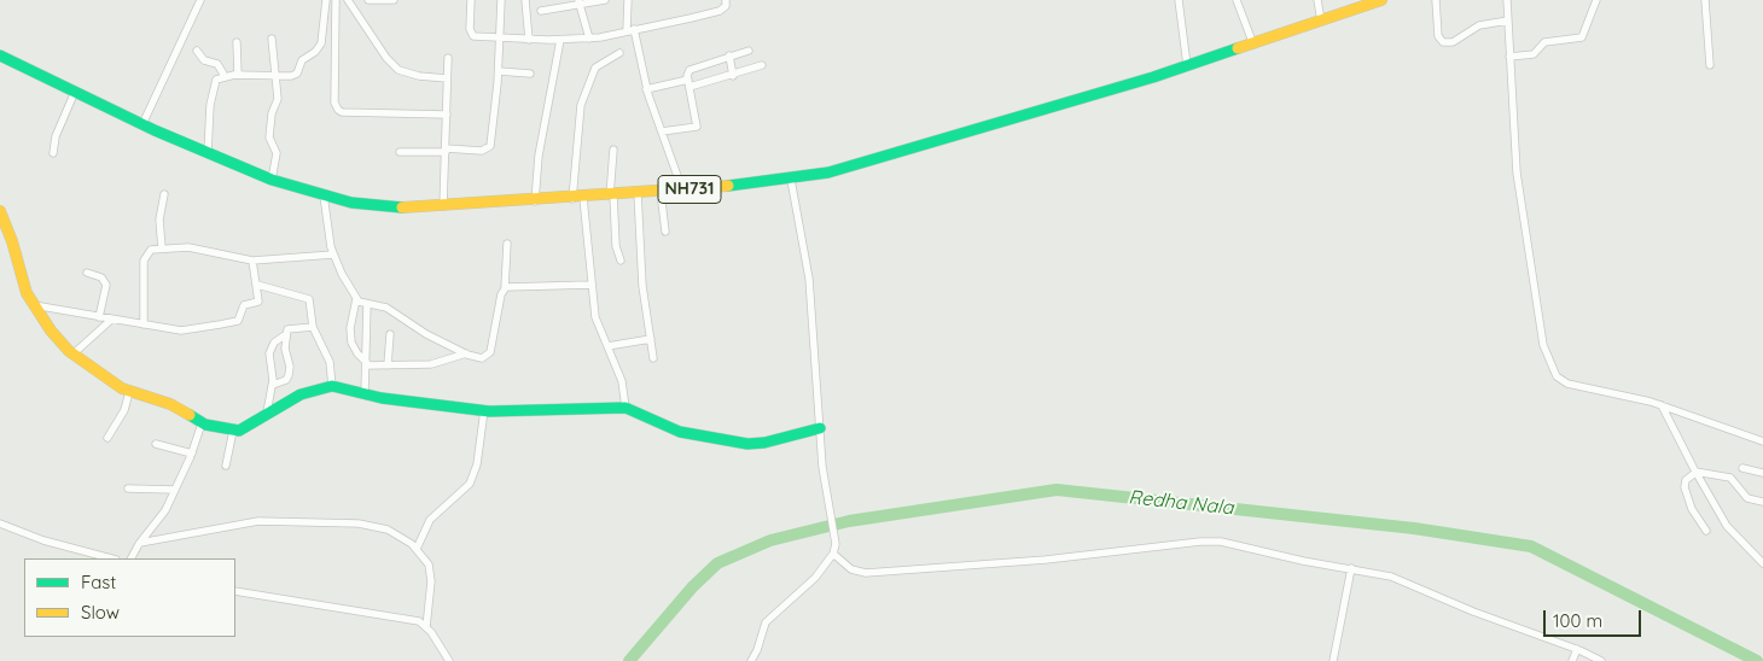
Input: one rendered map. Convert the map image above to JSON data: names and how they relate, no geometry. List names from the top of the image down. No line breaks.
{"streets":{"main road":["NH731"]},"water":["Redha Nala"],"legend":["Fast","Slow"],"scale_bar":"100 m"}
